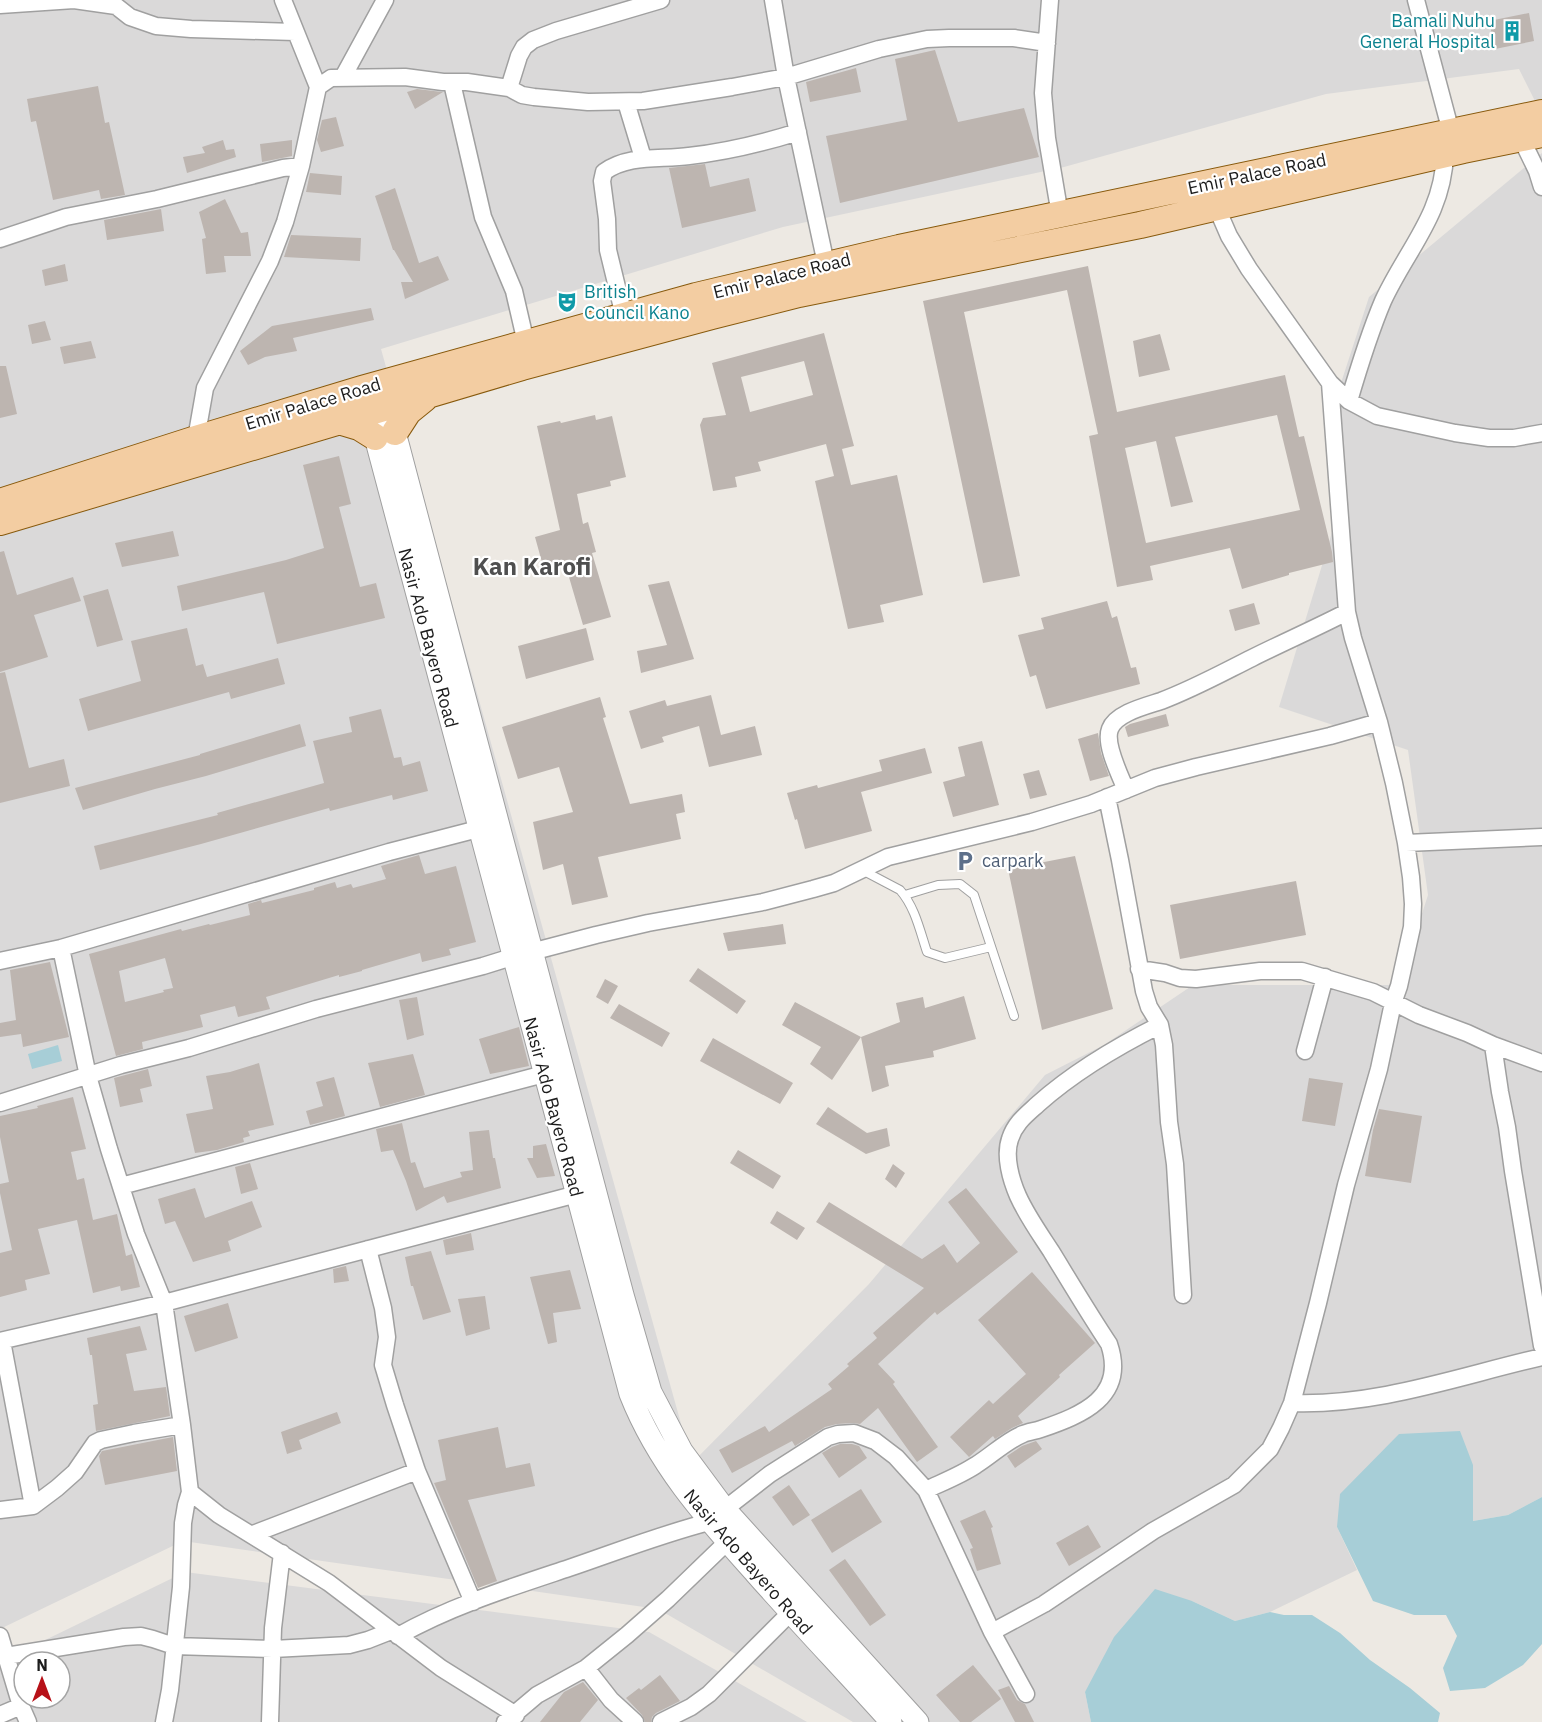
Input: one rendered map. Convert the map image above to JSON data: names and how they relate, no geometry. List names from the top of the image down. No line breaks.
{"streets":{"main road":["Emir Palace Road"],"street":["Nasir Ado Bayero Road"]},"crossings":[["Emir Palace Road","Nasir Ado Bayero Road"]],"districts":["Kan Karofi"],"places":{"building":["Bamali Nuhu General Hospital"],"theatre":["British Council Kano"],"parking":["carpark"]},"north":"top"}
